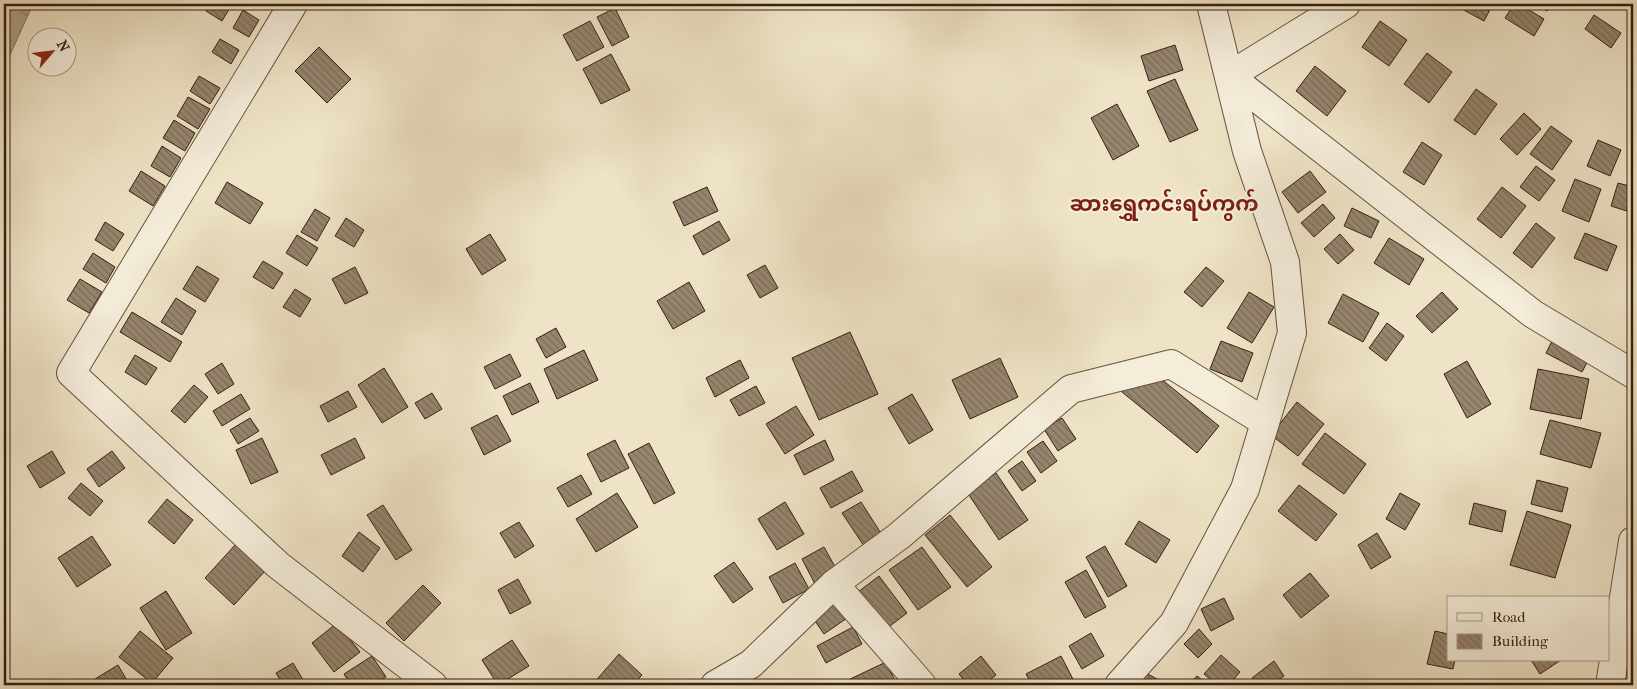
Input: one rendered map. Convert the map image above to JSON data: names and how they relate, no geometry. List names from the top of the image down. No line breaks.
{"districts":["ဆားရွှေကင်းရပ်ကွက်"],"legend":["Road","Building"],"north":"top right"}
